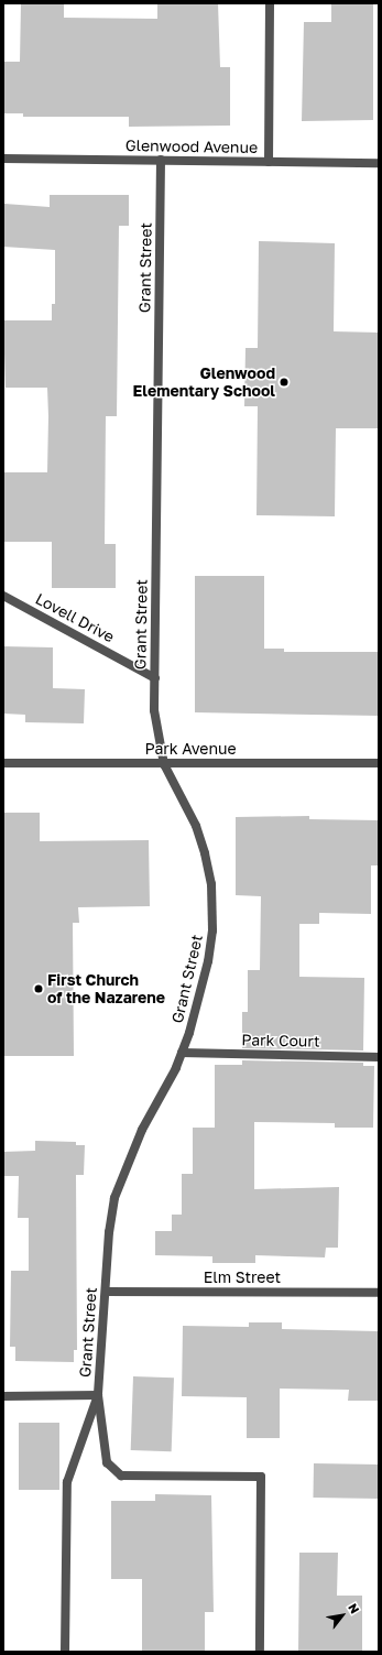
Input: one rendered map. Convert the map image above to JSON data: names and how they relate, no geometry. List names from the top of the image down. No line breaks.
{"streets":{"street":["Glenwood Avenue","Grant Street","Lovell Drive","Park Avenue","Park Court","Elm Street"]},"crossings":[["Glenwood Avenue","Grant Street"],["Grant Street","Lovell Drive"],["Grant Street","Park Avenue"],["Grant Street","Park Court"],["Grant Street","Elm Street"]],"places":["Glenwood Elementary School","First Church of the Nazarene"],"north":"top right"}
